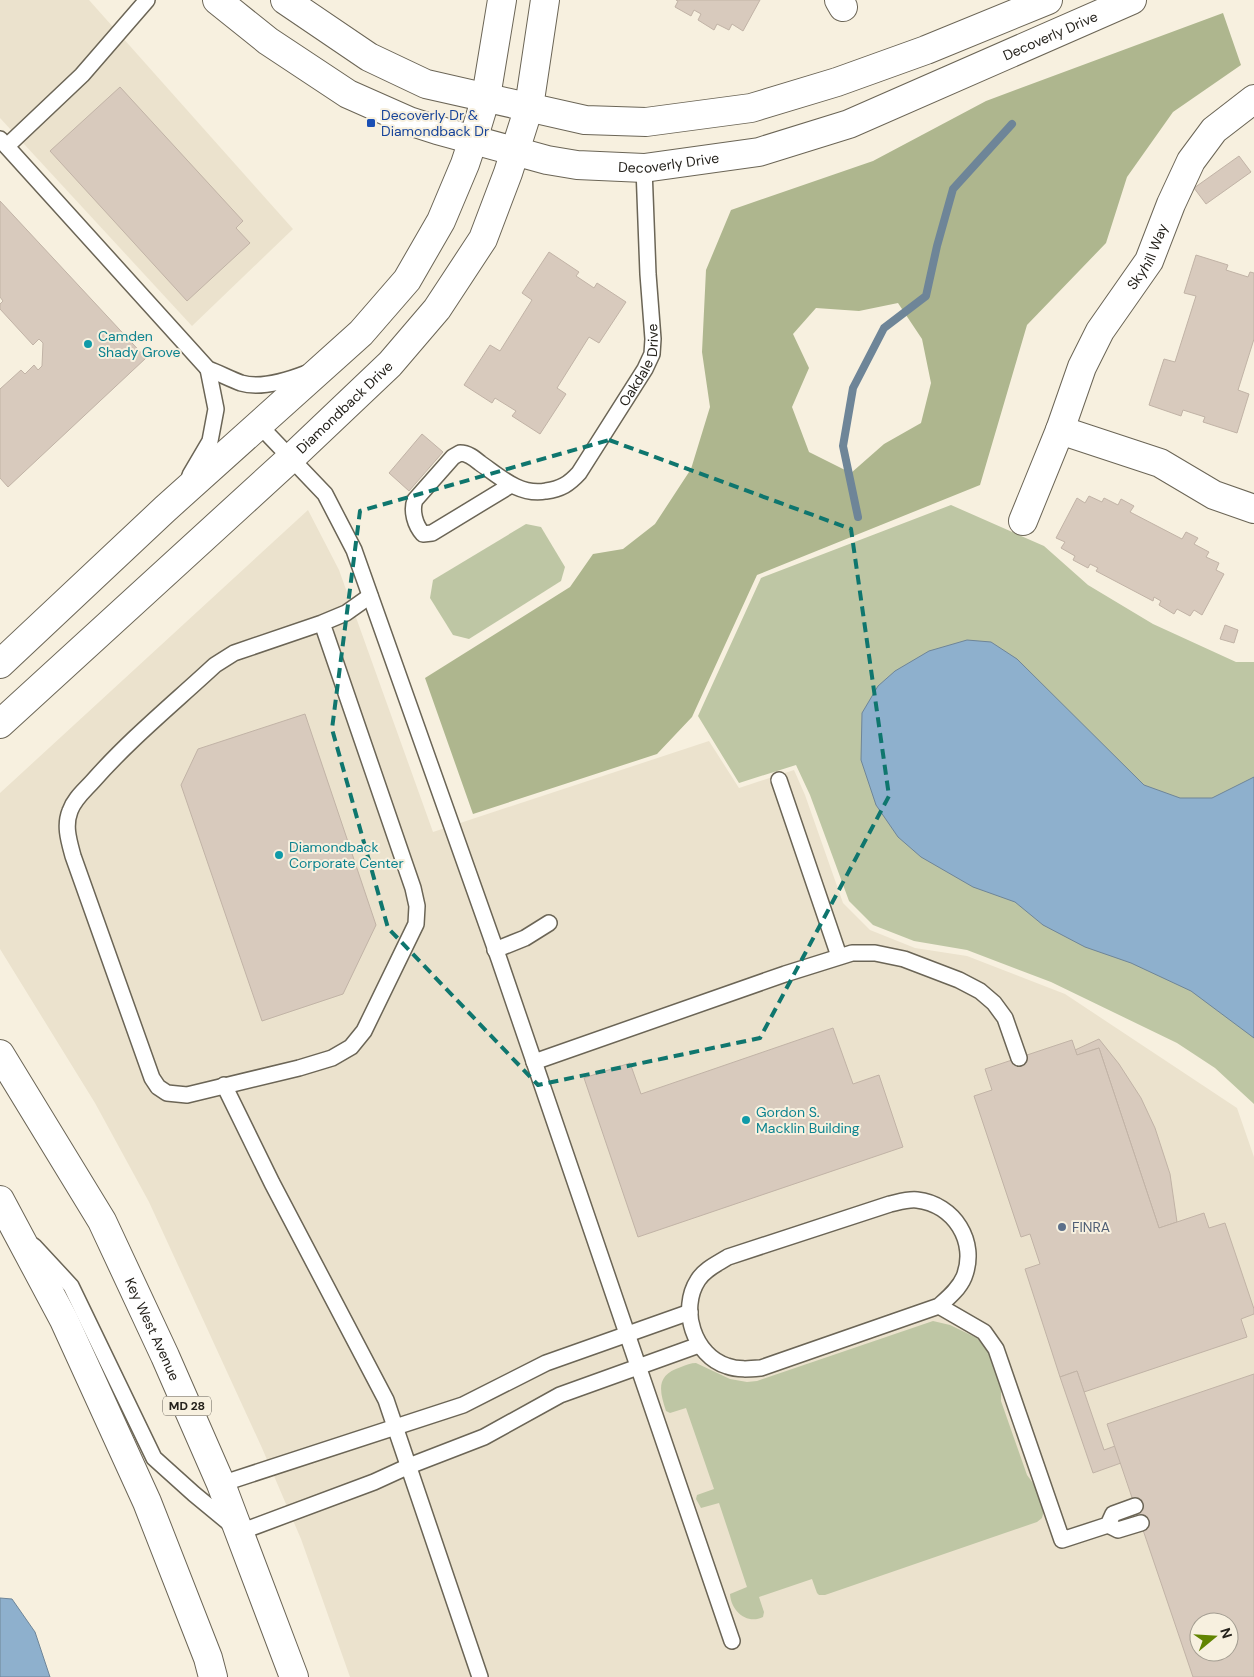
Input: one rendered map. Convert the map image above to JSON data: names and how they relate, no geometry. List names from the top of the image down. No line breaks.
{"streets":{"street":["Decoverly Drive","Skyhill Way","Diamondback Drive","Key West Avenue","MD 28"],"lane":["Oakdale Drive"]},"crossings":[["Decoverly Drive","Oakdale Drive"],["Decoverly Drive","Diamondback Drive"]],"places":{"transit":["Decoverly Dr & Diamondback Dr"],"other":["Camden Shady Grove","Diamondback Corporate Center","Gordon S. Macklin Building","FINRA"]},"north":"right"}
